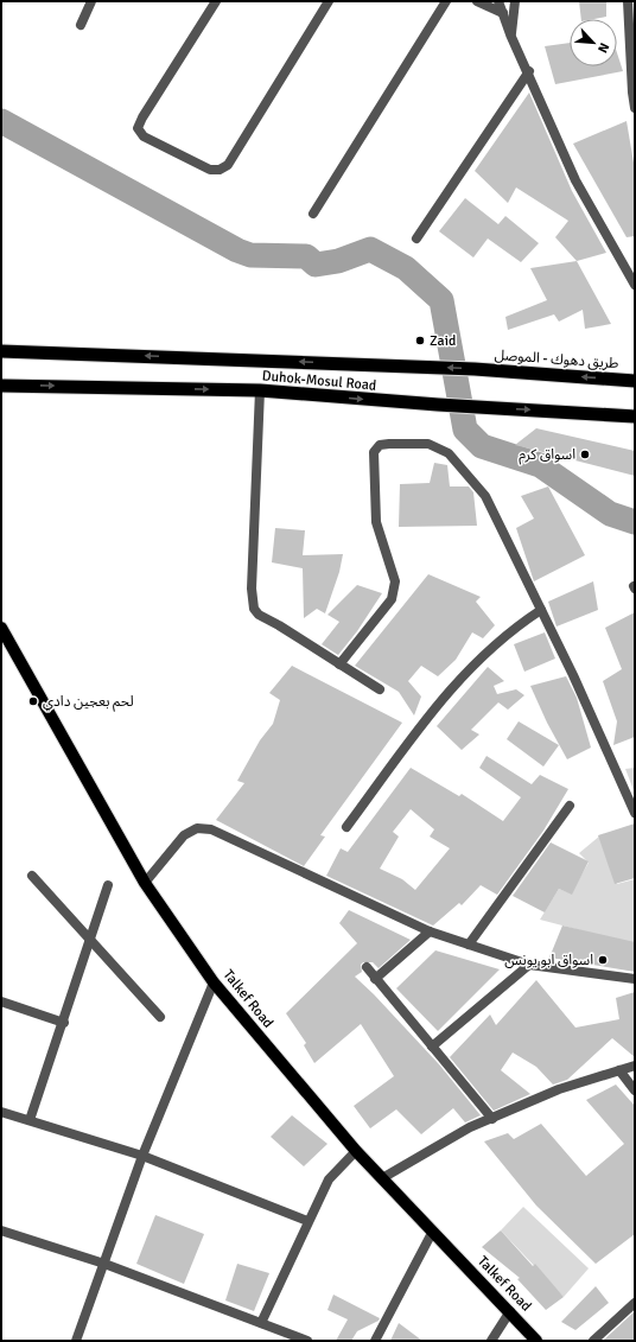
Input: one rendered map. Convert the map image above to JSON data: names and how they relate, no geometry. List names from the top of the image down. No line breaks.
{"streets":{"highway":["طريق دهوك - الموصل","Duhok-Mosul Road"],"main road":["Talkef Road"]},"crossings":[["طريق دهوك - الموصل","Duhok-Mosul Road"]],"one_way":["طريق دهوك - الموصل"],"places":["Zaid","اسواق كرم","لحم بعجين دادي","اسواق ابو يونس"],"north":"bottom right"}
